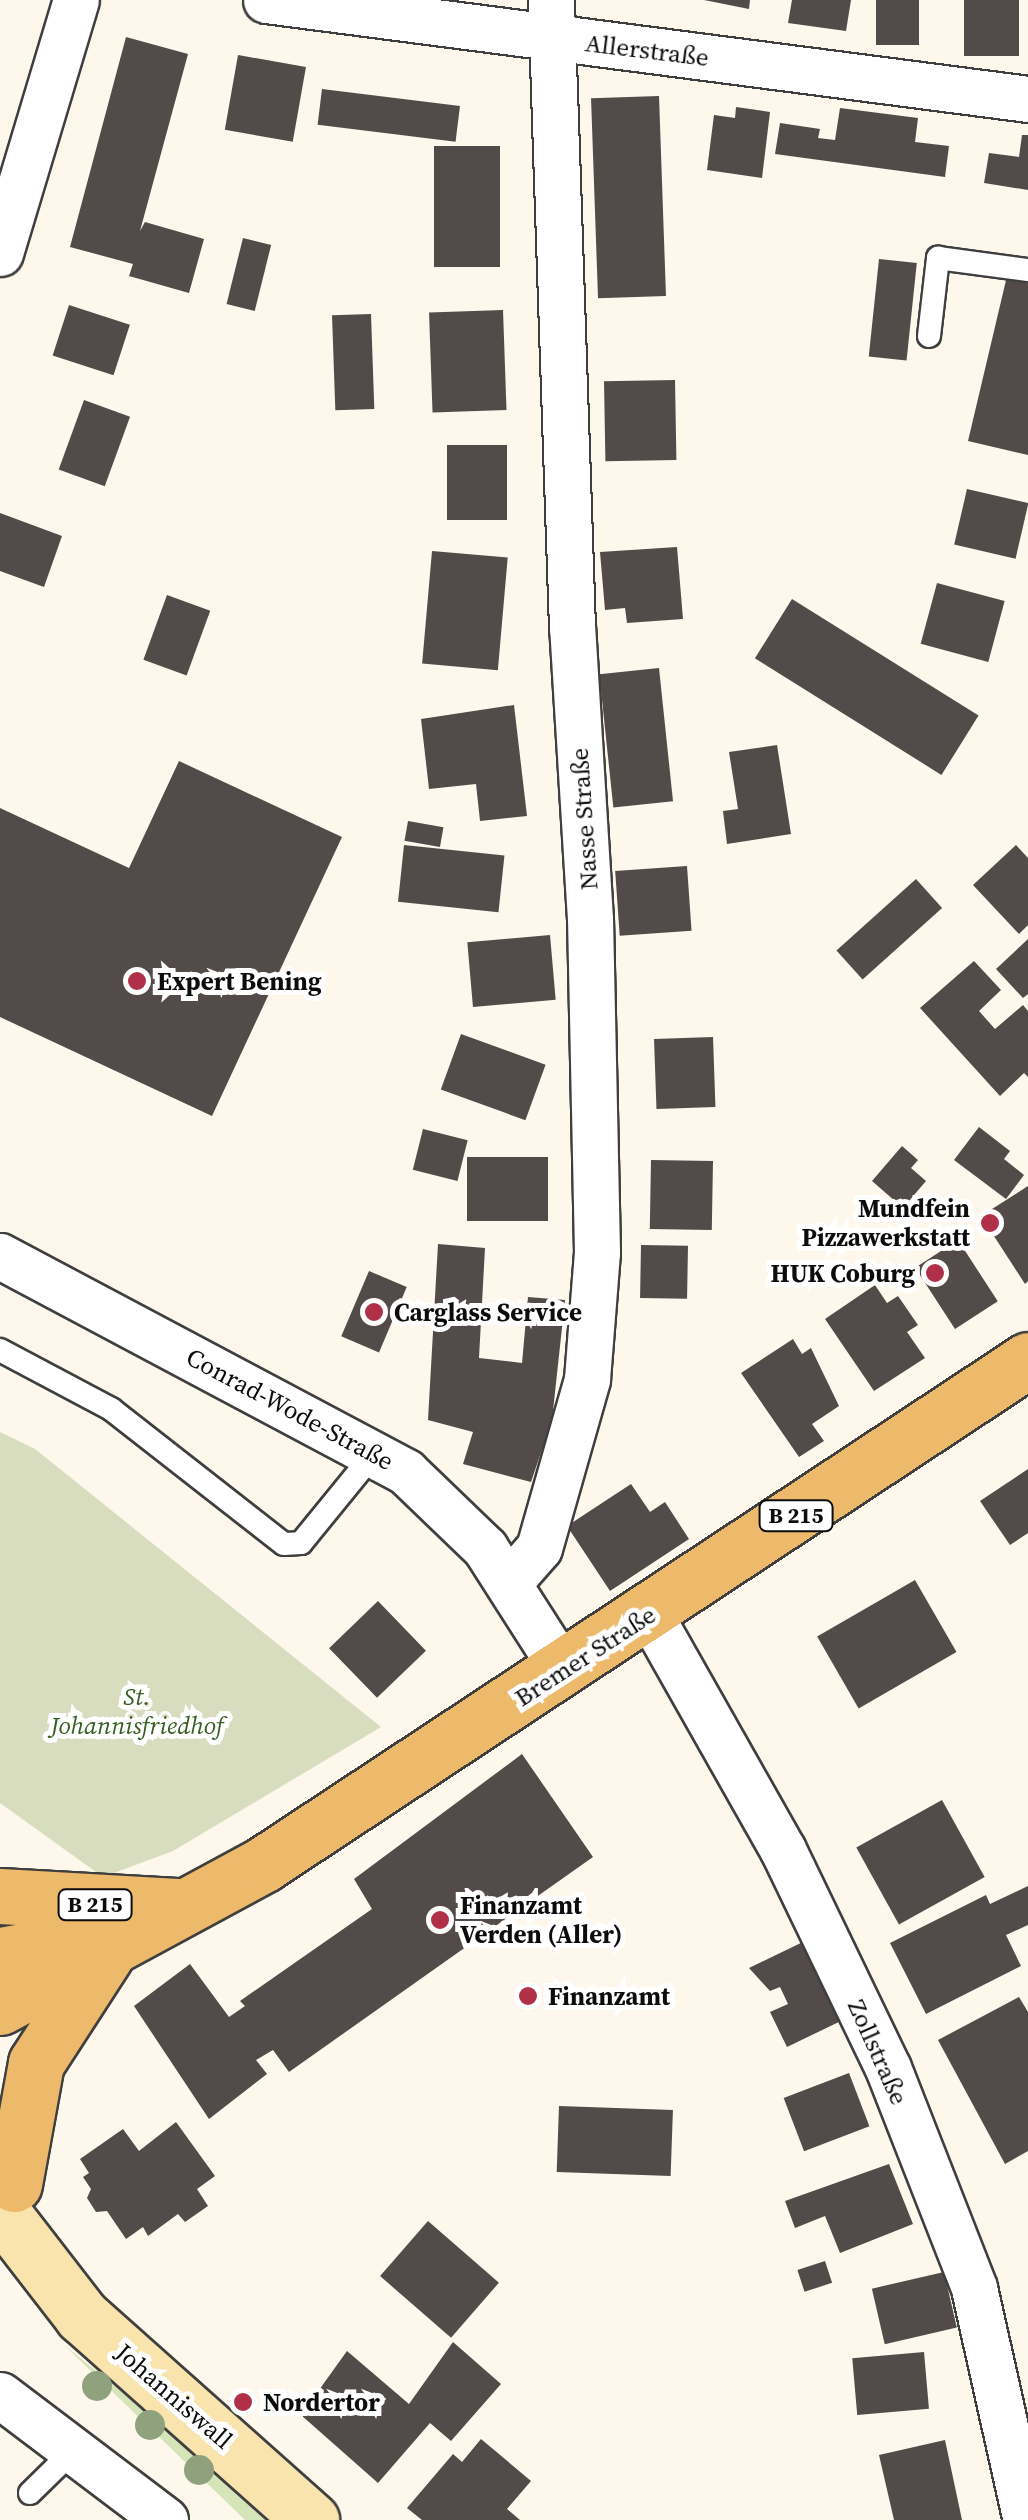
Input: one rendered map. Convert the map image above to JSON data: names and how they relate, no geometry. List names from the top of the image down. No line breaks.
{"streets":{"main road":["B 215","Bremer Straße","Johanniswall"],"street":["Allerstraße","Nasse Straße","Conrad-Wode-Straße","Zollstraße"]},"crossings":[["Allerstraße","Nasse Straße"],["Nasse Straße","Conrad-Wode-Straße"],["Conrad-Wode-Straße","Bremer Straße"],["B 215","Bremer Straße"],["Bremer Straße","Zollstraße"]],"parks":["St. Johannisfriedhof"],"places":["Expert Bening","Mundfein Pizzawerkstatt","HUK Coburg","Carglass Service","Finanzamt Verden (Aller)","Finanzamt","Nordertor"]}
